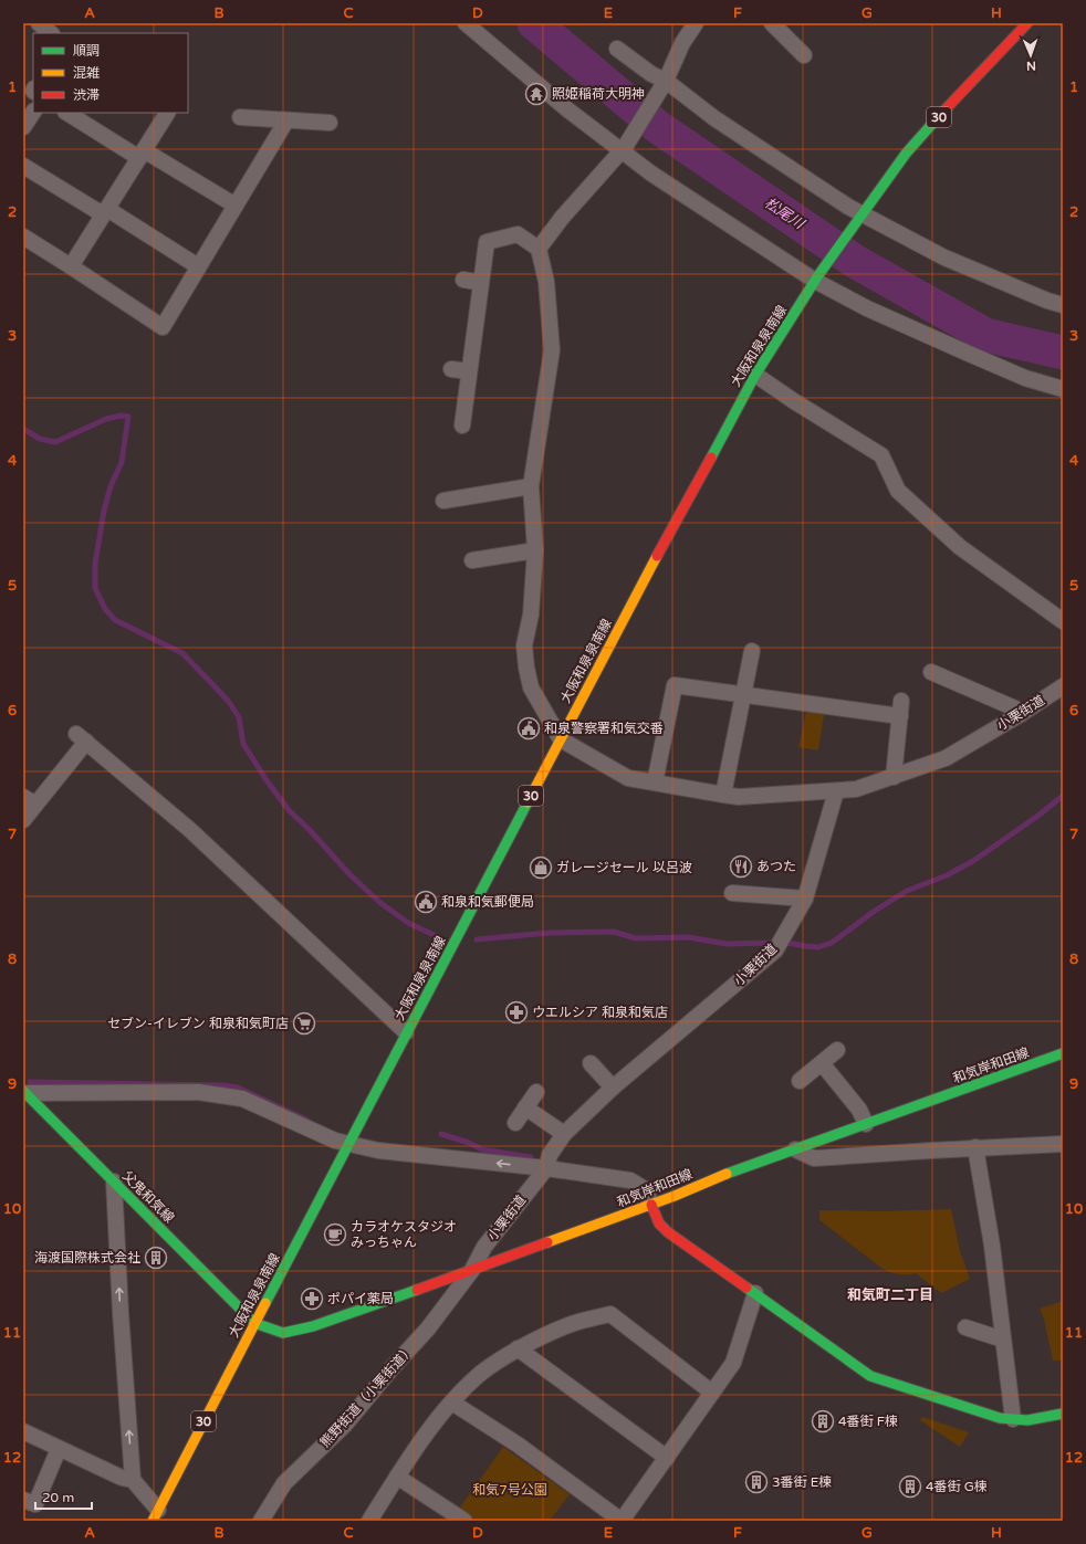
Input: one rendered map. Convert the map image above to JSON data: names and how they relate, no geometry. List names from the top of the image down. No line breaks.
{"streets":{"main road":["30","大阪和泉泉南線","和気岸和田線","父鬼和気線"],"street":["小栗街道","熊野街道（小栗街道）"]},"crossings":[["大阪和泉泉南線","和気岸和田線"],["大阪和泉泉南線","父鬼和気線"],["小栗街道","和気岸和田線"],["小栗街道","熊野街道（小栗街道）"],["和気岸和田線","父鬼和気線"],["和気岸和田線","熊野街道（小栗街道）"]],"districts":["和気町二丁目"],"water":["松尾川"],"parks":["和気7号公園"],"places":{"temple":["照姫稲荷大明神"],"public building":["和泉警察署和気交番","和泉和気郵便局"],"restaurant":["あつた"],"shop":["ガレージセール 以呂波"],"pharmacy":["ウエルシア 和泉和気店","ポパイ薬局"],"supermarket":["セブン-イレブン 和泉和気町店"],"cafe":["カラオケスタジオ みっちゃん"],"building":["海渡国際株式会社","4番街 F棟","3番街 E棟","4番街 G棟"]},"legend":["順調","混雑","渋滞"],"scale_bar":"20 m","north":"bottom","grid":{"columns":["A","B","C","D","E","F","G","H"],"rows":["1","2","3","4","5","6","7","8","9","10","11","12"]}}
